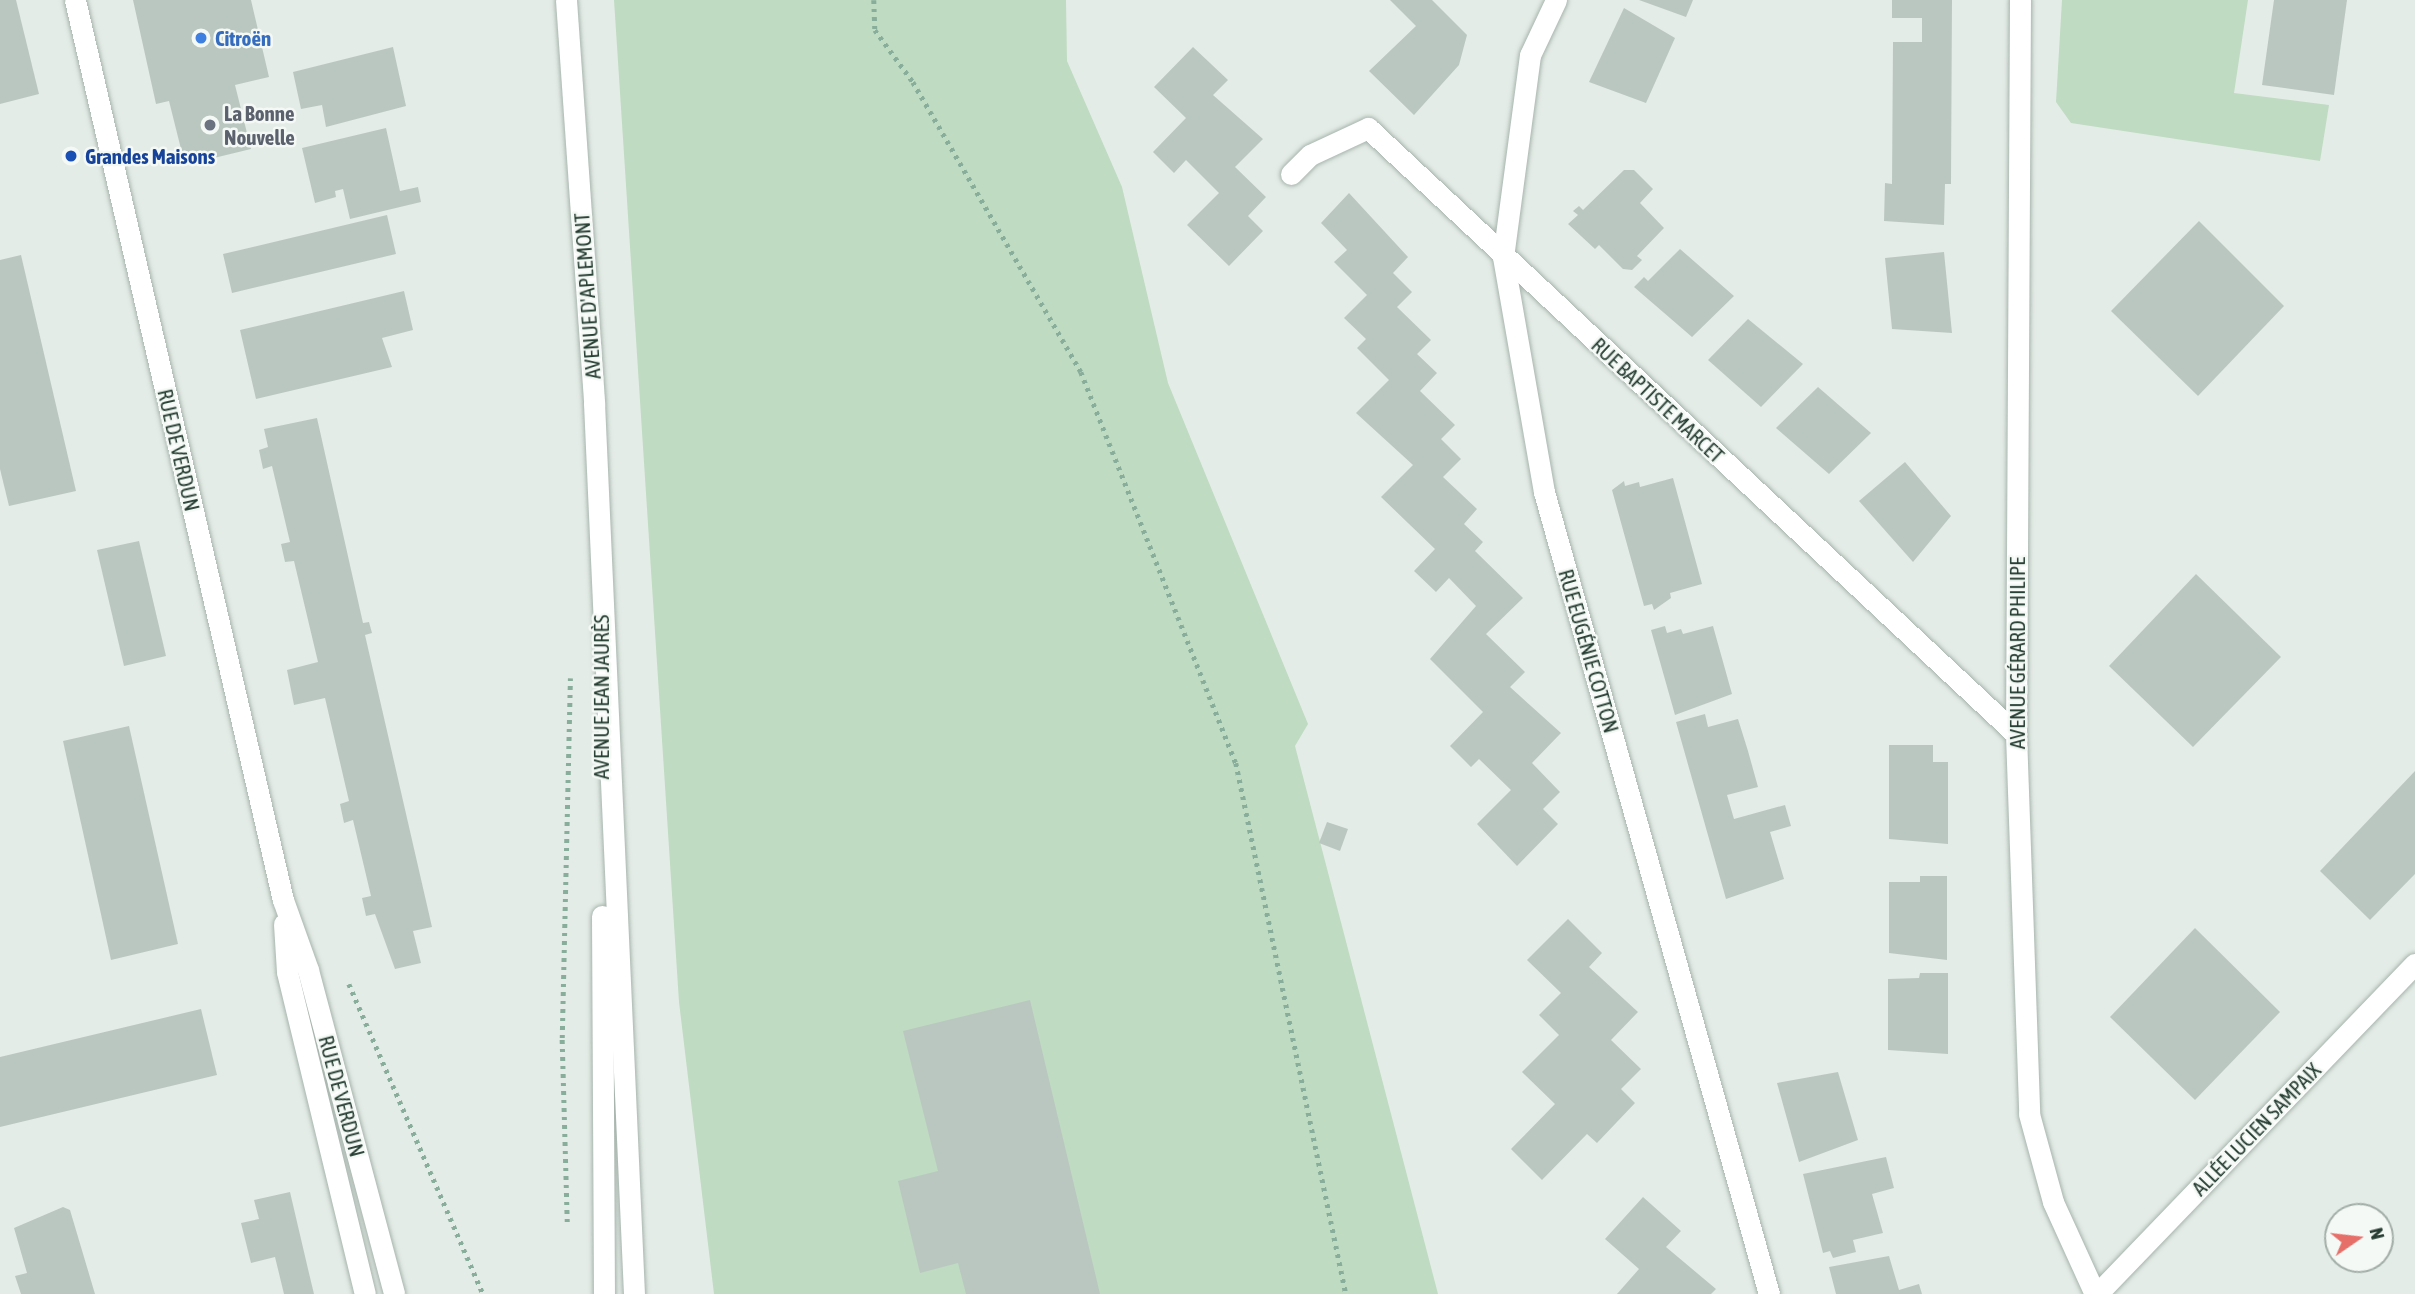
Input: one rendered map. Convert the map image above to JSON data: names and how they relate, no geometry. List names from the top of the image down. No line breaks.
{"streets":{"street":["AVENUE D'APLEMONT","RUE BAPTISTE MARCET","RUE DE VERDUN","RUE EUGÉNIE COTTON","AVENUE GÉRARD PHILIPE","AVENUE JEAN JAURÈS","ALLÉE LUCIEN SAMPAIX"]},"crossings":[["AVENUE D'APLEMONT","AVENUE JEAN JAURÈS"],["RUE BAPTISTE MARCET","RUE EUGÉNIE COTTON"],["RUE BAPTISTE MARCET","AVENUE GÉRARD PHILIPE"],["AVENUE GÉRARD PHILIPE","ALLÉE LUCIEN SAMPAIX"]],"places":["Citroën","La Bonne Nouvelle","Grandes Maisons"],"north":"right"}
